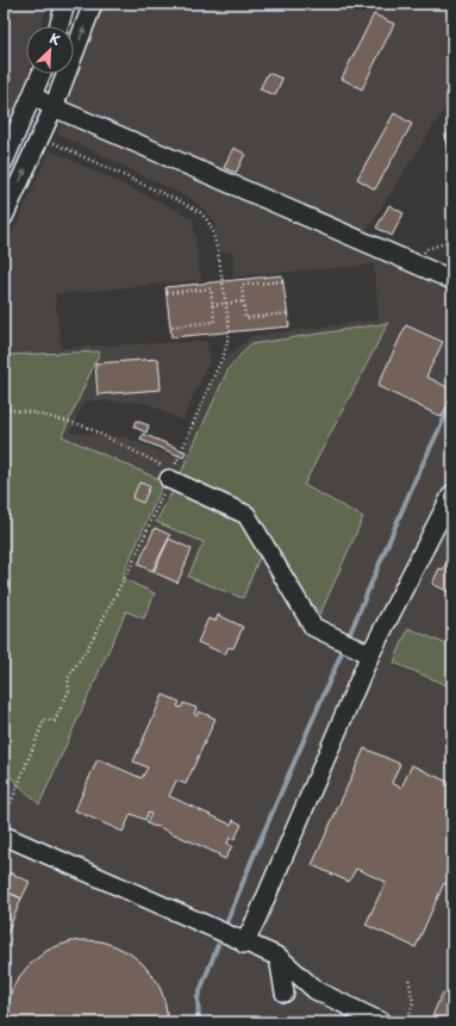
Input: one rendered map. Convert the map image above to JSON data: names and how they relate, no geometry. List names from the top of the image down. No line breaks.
{"north":"top right"}
